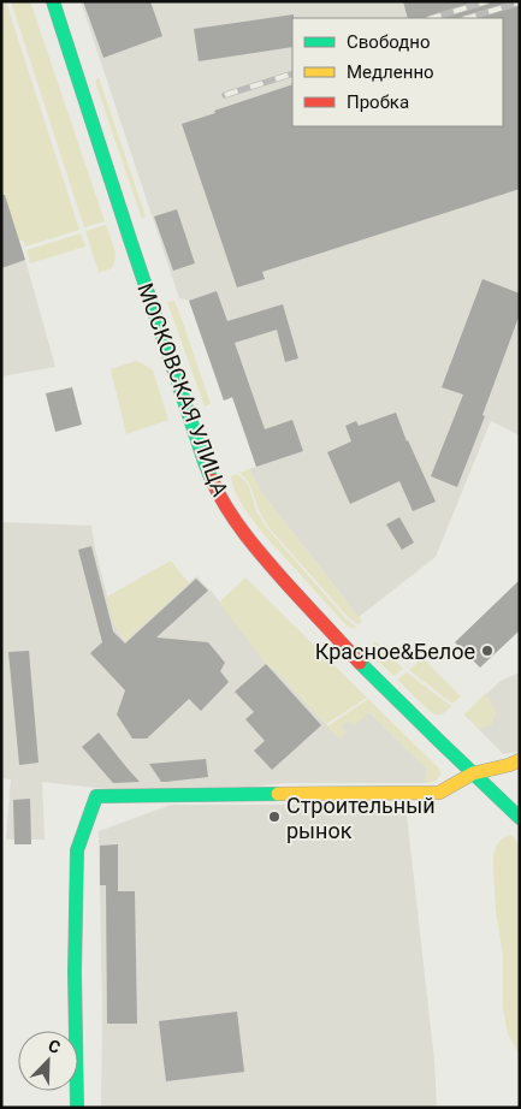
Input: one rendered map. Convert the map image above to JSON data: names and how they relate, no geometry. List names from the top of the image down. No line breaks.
{"streets":{"main road":["МОСКОВСКАЯ УЛИЦА"]},"places":["Красное&Белое","Строительный рынок"],"legend":["Свободно","Медленно","Пробка"],"north":"top right"}
